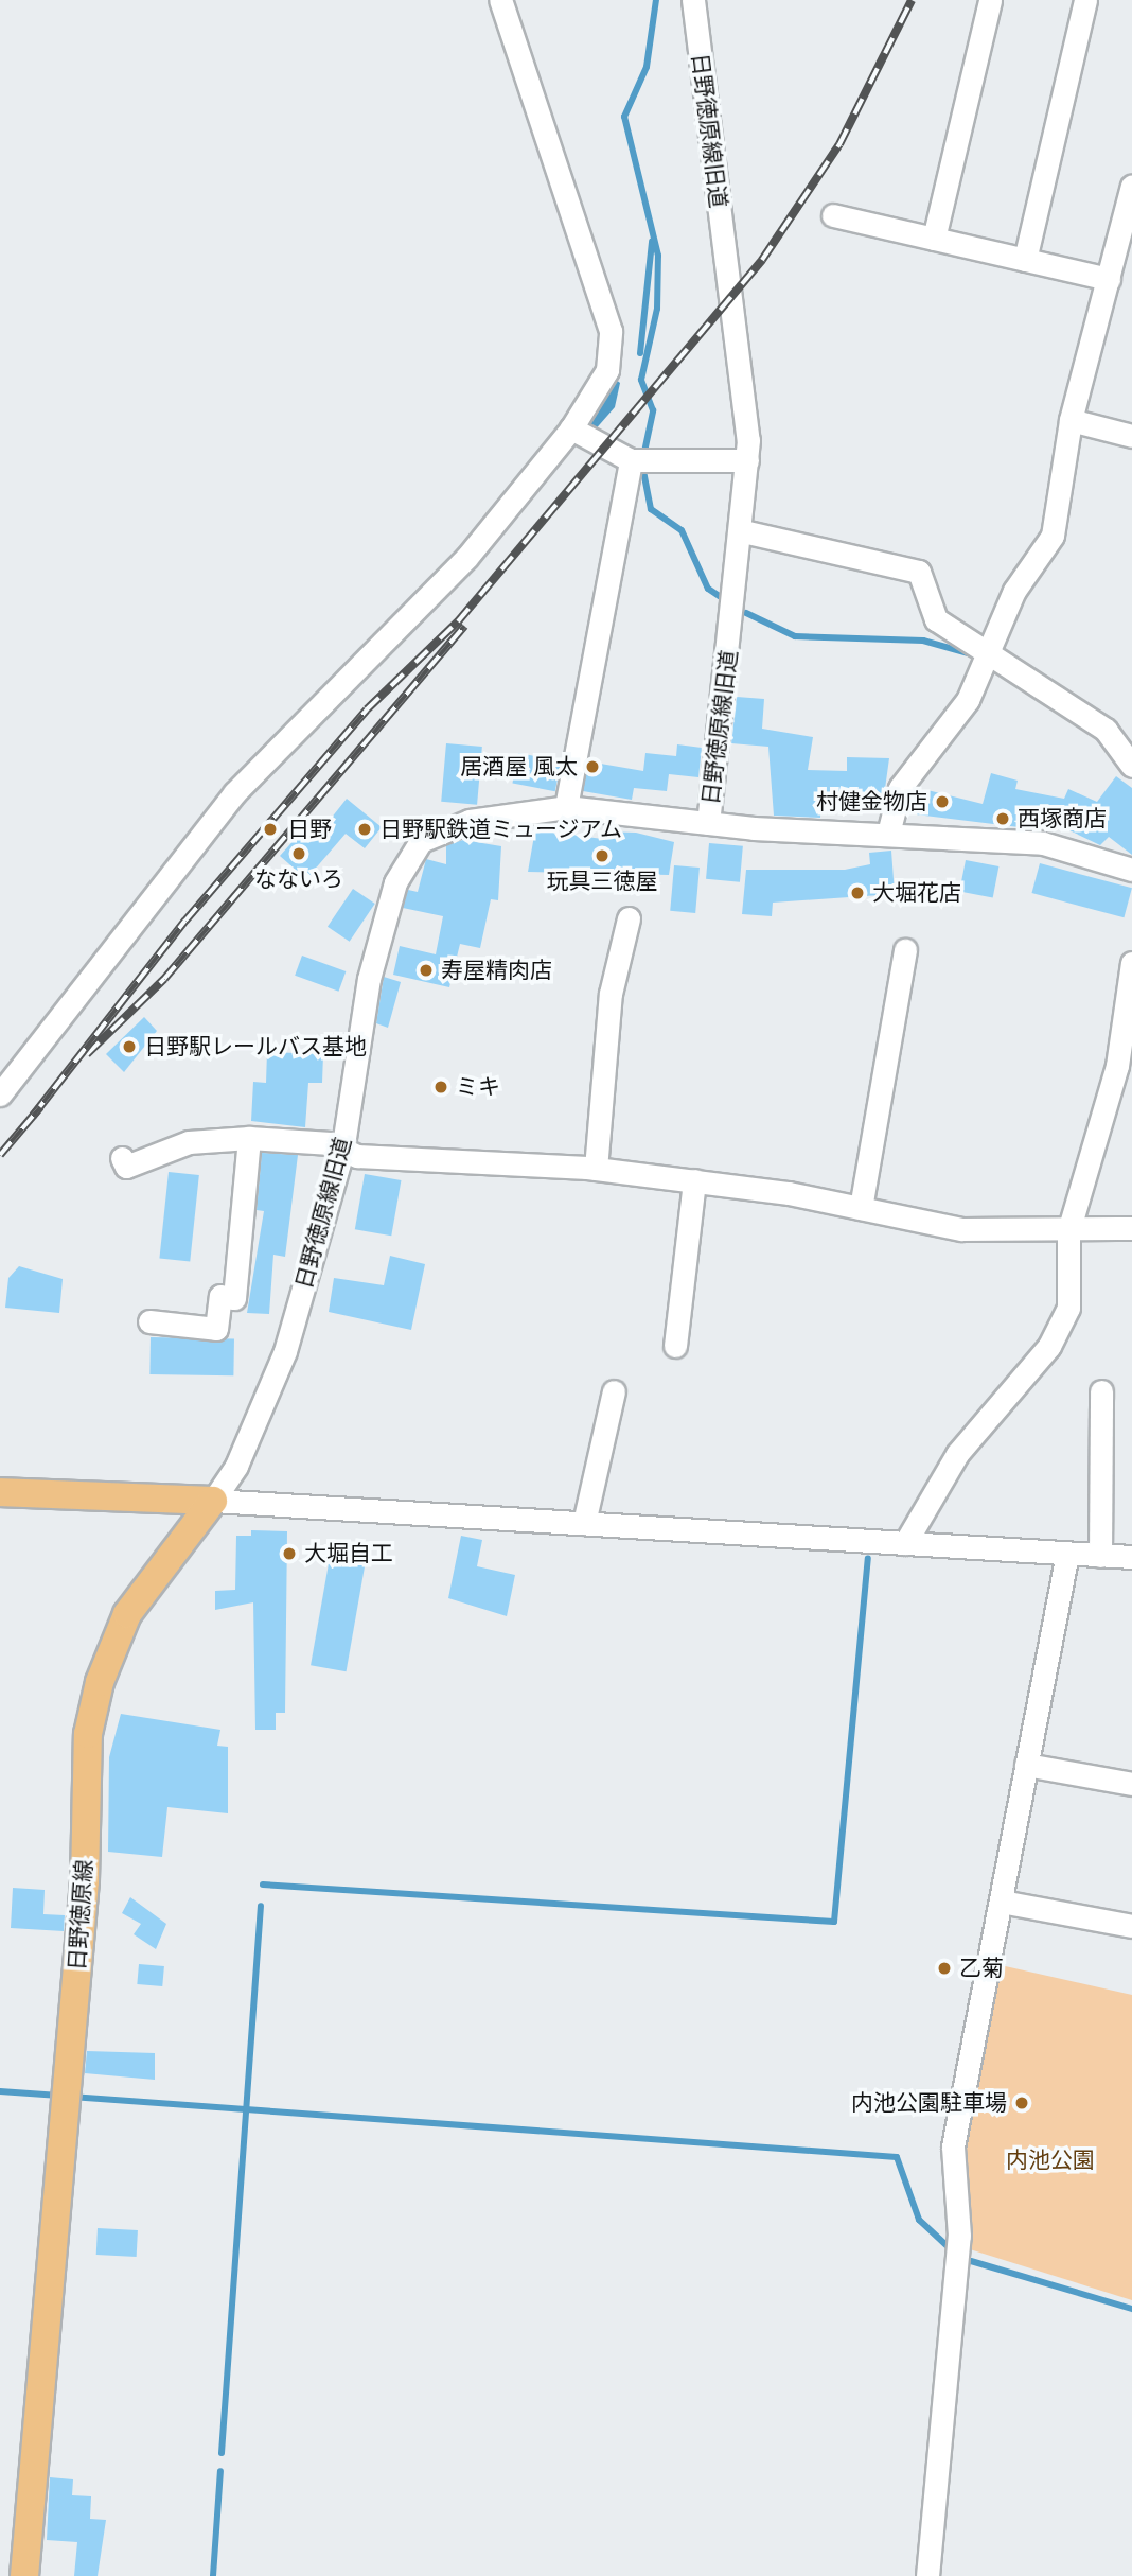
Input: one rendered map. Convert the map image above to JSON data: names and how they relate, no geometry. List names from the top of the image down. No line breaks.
{"streets":{"main road":["日野徳原線"],"street":["日野徳原線旧道"]},"crossings":[["日野徳原線旧道","日野徳原線"]],"parks":["内池公園"],"places":["居酒屋 風太","村健金物店","西塚商店","日野","日野駅鉄道ミュージアム","なないろ","玩具三徳屋","大堀花店","寿屋精肉店","日野駅レールバス基地","ミキ","大堀自工","乙菊","内池公園駐車場"]}
